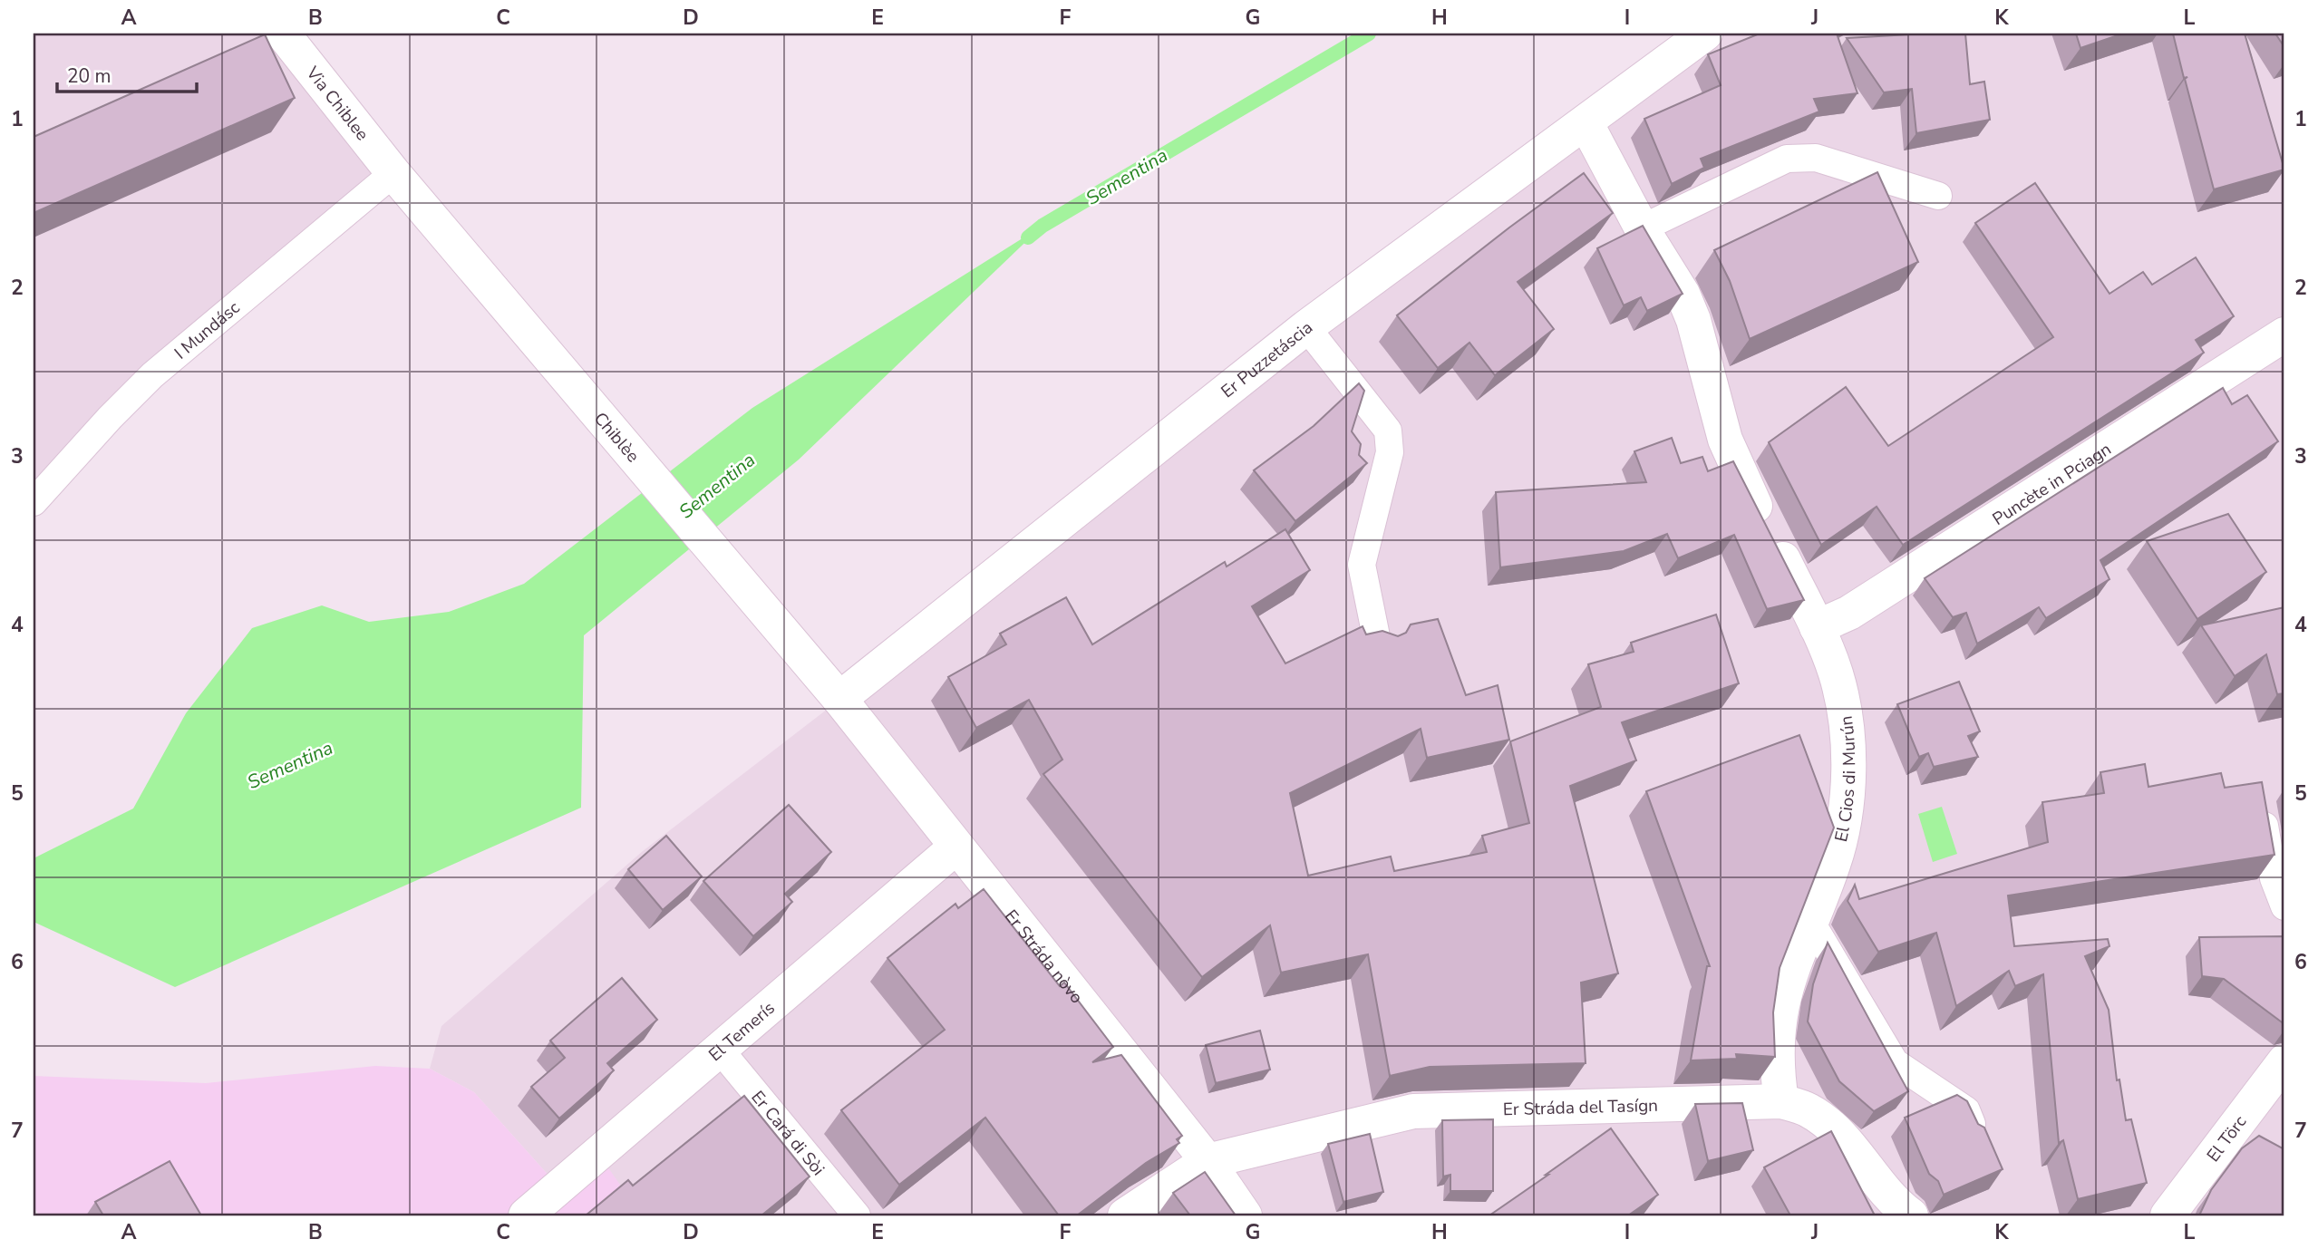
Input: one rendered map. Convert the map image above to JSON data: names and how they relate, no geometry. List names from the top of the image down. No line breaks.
{"streets":{"street":["Via Chiblee","Er Puzzetáscia","Chiblèe","Puncète in Pciagn","El Cios di Murún","Er Stráda nòvo","El Temerís","Er Stráda del Tasígn","El Törc"],"lane":["I Mundásc","Er Cará di Sòi"]},"crossings":[["Via Chiblee","I Mundásc"],["Via Chiblee","Chiblèe"],["I Mundásc","Chiblèe"],["Er Puzzetáscia","Chiblèe"],["Er Puzzetáscia","El Cios di Murún"],["Er Puzzetáscia","Er Stráda nòvo"],["Chiblèe","Er Stráda nòvo"],["Puncète in Pciagn","El Cios di Murún"],["El Cios di Murún","Er Stráda del Tasígn"],["Er Stráda nòvo","El Temerís"],["Er Stráda nòvo","Er Stráda del Tasígn"],["El Temerís","Er Cará di Sòi"]],"water":["Sementina"],"scale_bar":"20 m","grid":{"columns":["A","B","C","D","E","F","G","H","I","J","K","L"],"rows":["1","2","3","4","5","6","7"]}}
